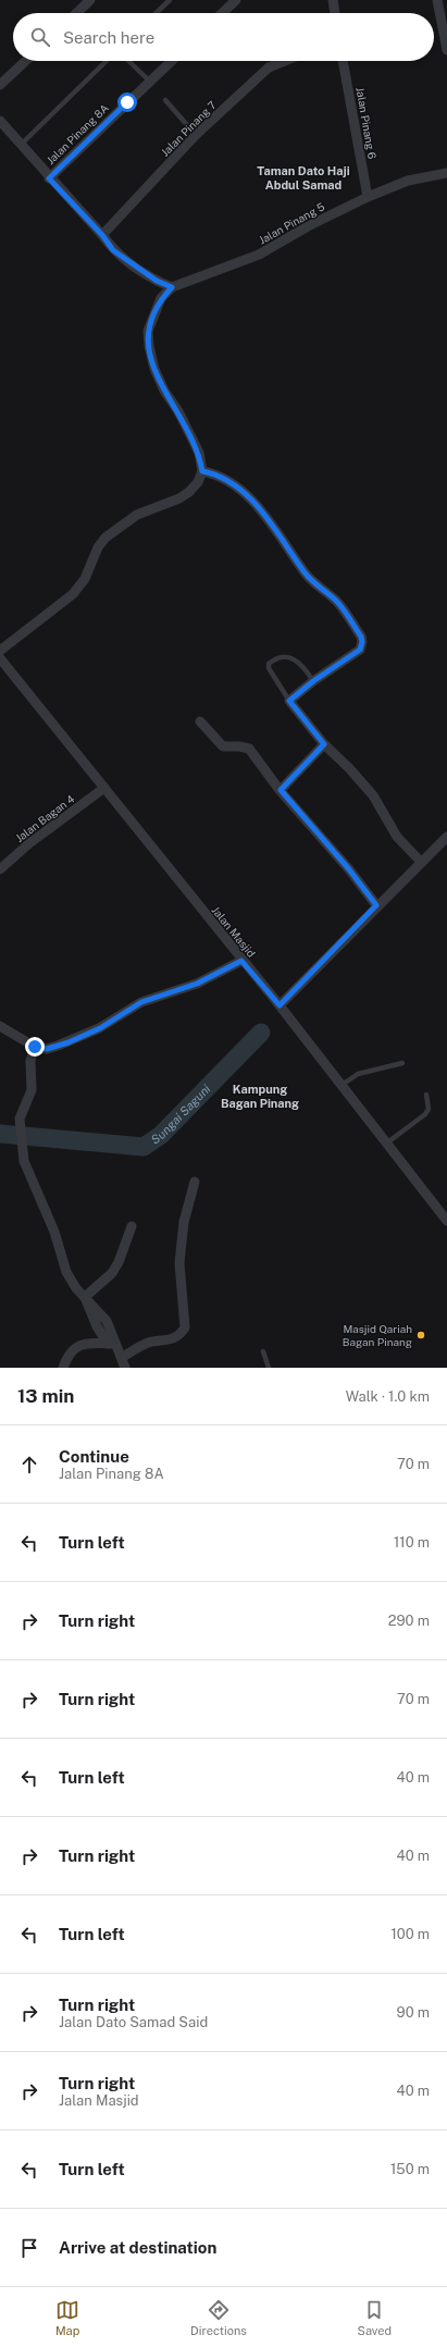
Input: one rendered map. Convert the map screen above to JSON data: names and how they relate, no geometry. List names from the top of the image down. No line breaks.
{"streets":{"street":["Jalan Pinang 6","Jalan Pinang 7","Jalan Pinang 8A","Jalan Pinang 5","Jalan Bagan 4","Jalan Masjid"]},"crossings":[["Jalan Pinang 6","Jalan Pinang 5"],["Jalan Bagan 4","Jalan Masjid"]],"districts":["Taman Dato Haji Abdul Samad","Kampung Bagan Pinang"],"water":["Sungai Saguni"],"places":["Masjid Qariah Bagan Pinang"],"page":{"search":"Search here","heading":["13 min","Walk · 1.0 km"],"list":[["Continue","Jalan Pinang 8A","70 m"],["Turn left","110 m"],["Turn right","290 m"],["Turn right","70 m"],["Turn left","40 m"],["Turn right","40 m"],["Turn left","100 m"],["Turn right","Jalan Dato Samad Said","90 m"],["Turn right","Jalan Masjid","40 m"],["Turn left","150 m"],"Arrive at destination"],"nav":["Map","Directions","Saved"]}}
